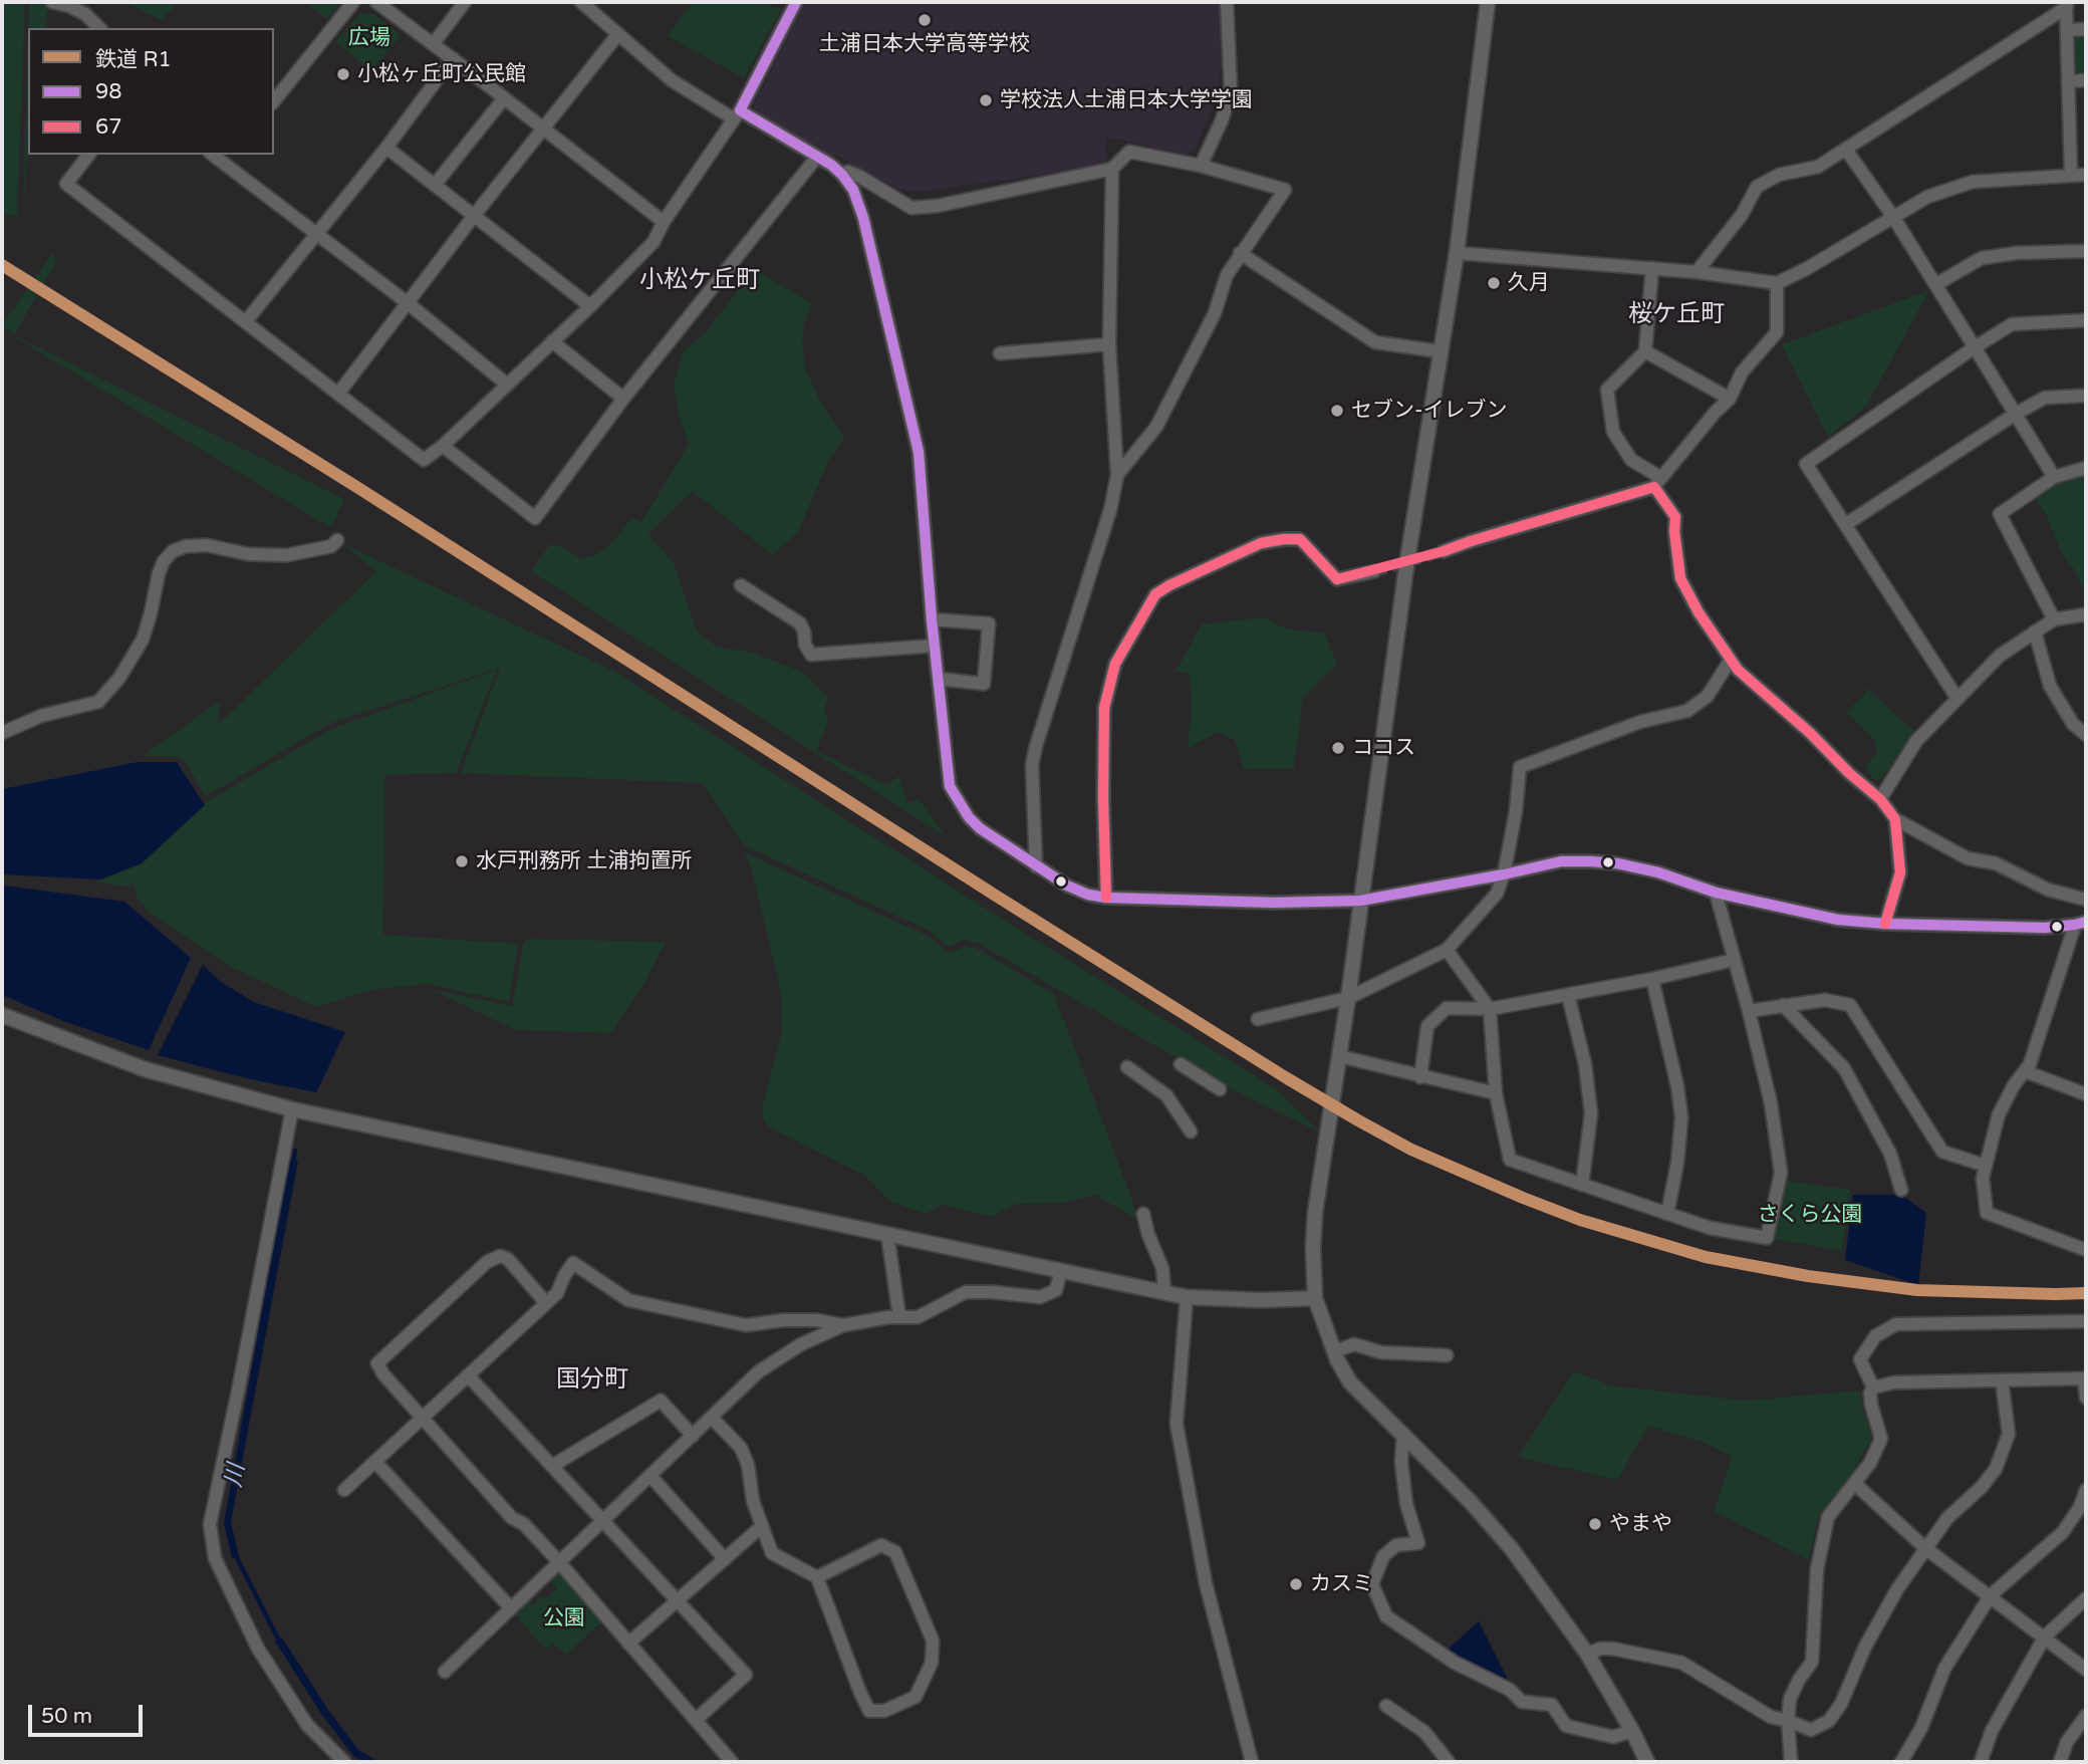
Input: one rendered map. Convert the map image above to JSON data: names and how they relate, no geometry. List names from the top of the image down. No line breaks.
{"districts":["小松ケ丘町","桜ケ丘町","国分町"],"water":["川"],"parks":["広場","さくら公園","公園"],"places":["土浦日本大学高等学校","小松ヶ丘町公民館","学校法人土浦日本大学学園","久月","セブン-イレブン","ココス","水戸刑務所 土浦拘置所","やまや","カスミ"],"lines":["transit line 98","rail line R1","transit line 67"],"legend":["鉄道 R1","98","67"],"scale_bar":"50 m"}
